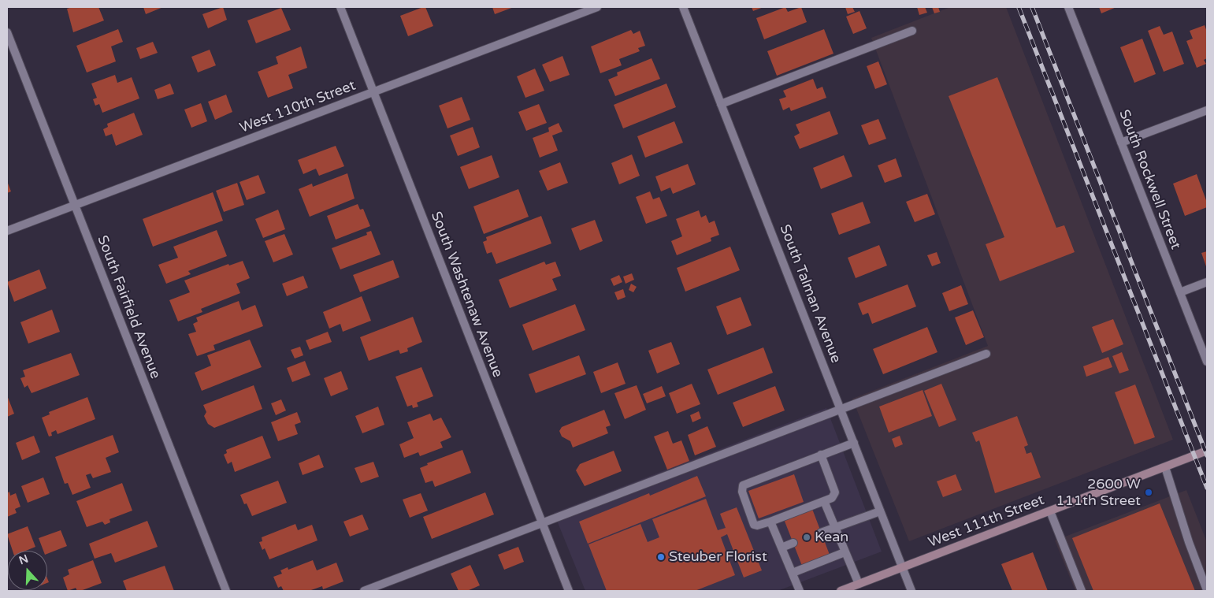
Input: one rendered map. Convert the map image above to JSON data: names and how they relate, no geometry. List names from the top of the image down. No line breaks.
{"streets":{"main road":["West 111th Street"],"street":["West 110th Street","South Rockwell Street","South Talman Avenue","South Washtenaw Avenue","South Fairfield Avenue"]},"crossings":[["West 110th Street","South Washtenaw Avenue"],["West 110th Street","South Fairfield Avenue"],["South Talman Avenue","West 111th Street"]],"places":["2600 W 111th Street","Kean","Steuber Florist"],"north":"top"}
